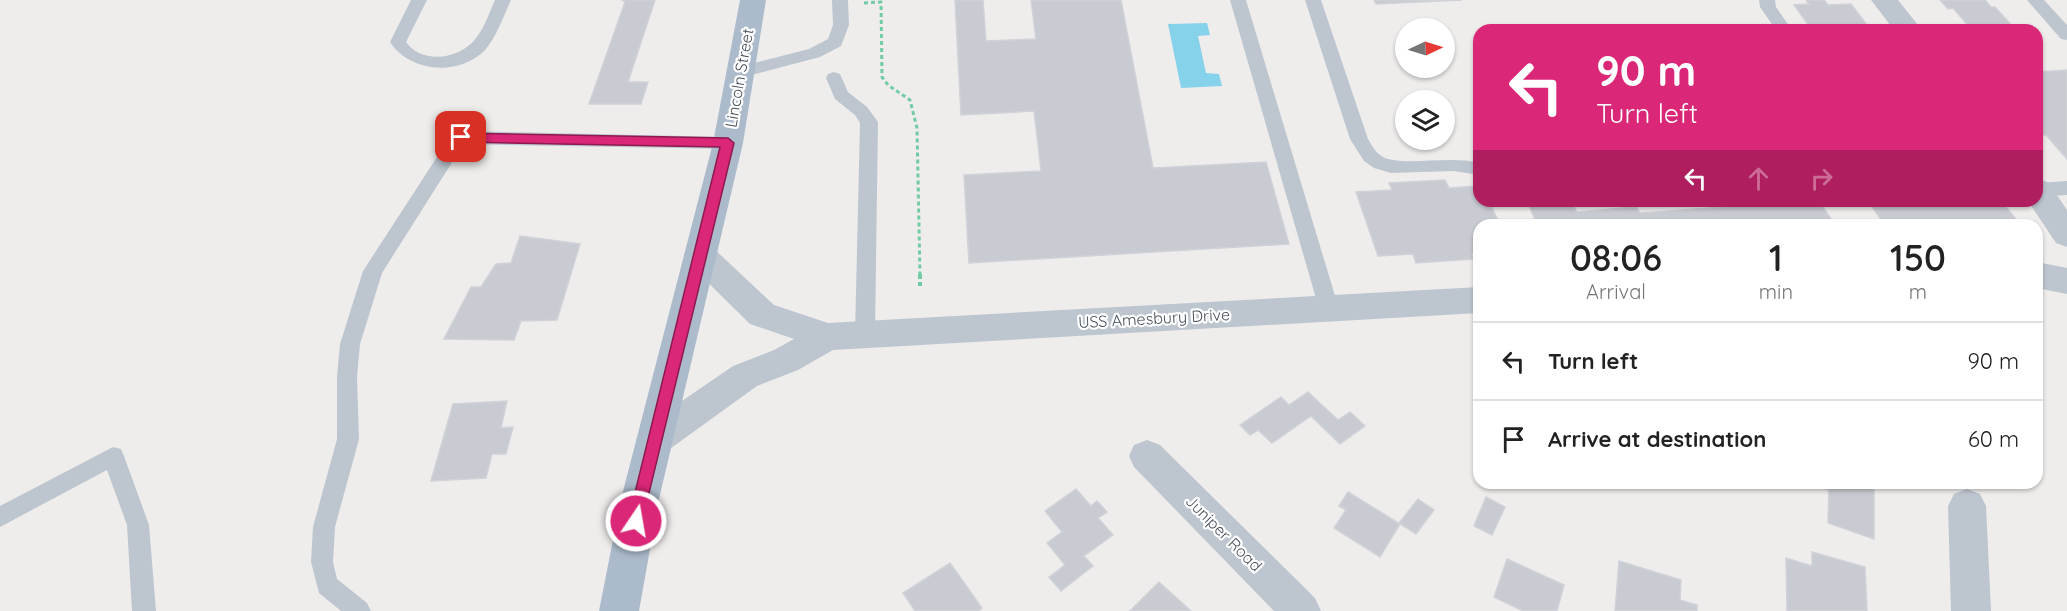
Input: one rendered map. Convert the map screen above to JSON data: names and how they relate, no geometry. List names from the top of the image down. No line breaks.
{"streets":{"main road":["Lincoln Street"],"street":["USS Amesbury Drive","Juniper Road"]},"crossings":[["Lincoln Street","USS Amesbury Drive"]],"north":"right","page":{"turn":["90 m","Turn left"],"eta":["08:06","Arrival","1","min","150","m"],"list":[{"name":"Turn left","value":"90 m"},{"name":"Arrive at destination","value":"60 m"}]}}
